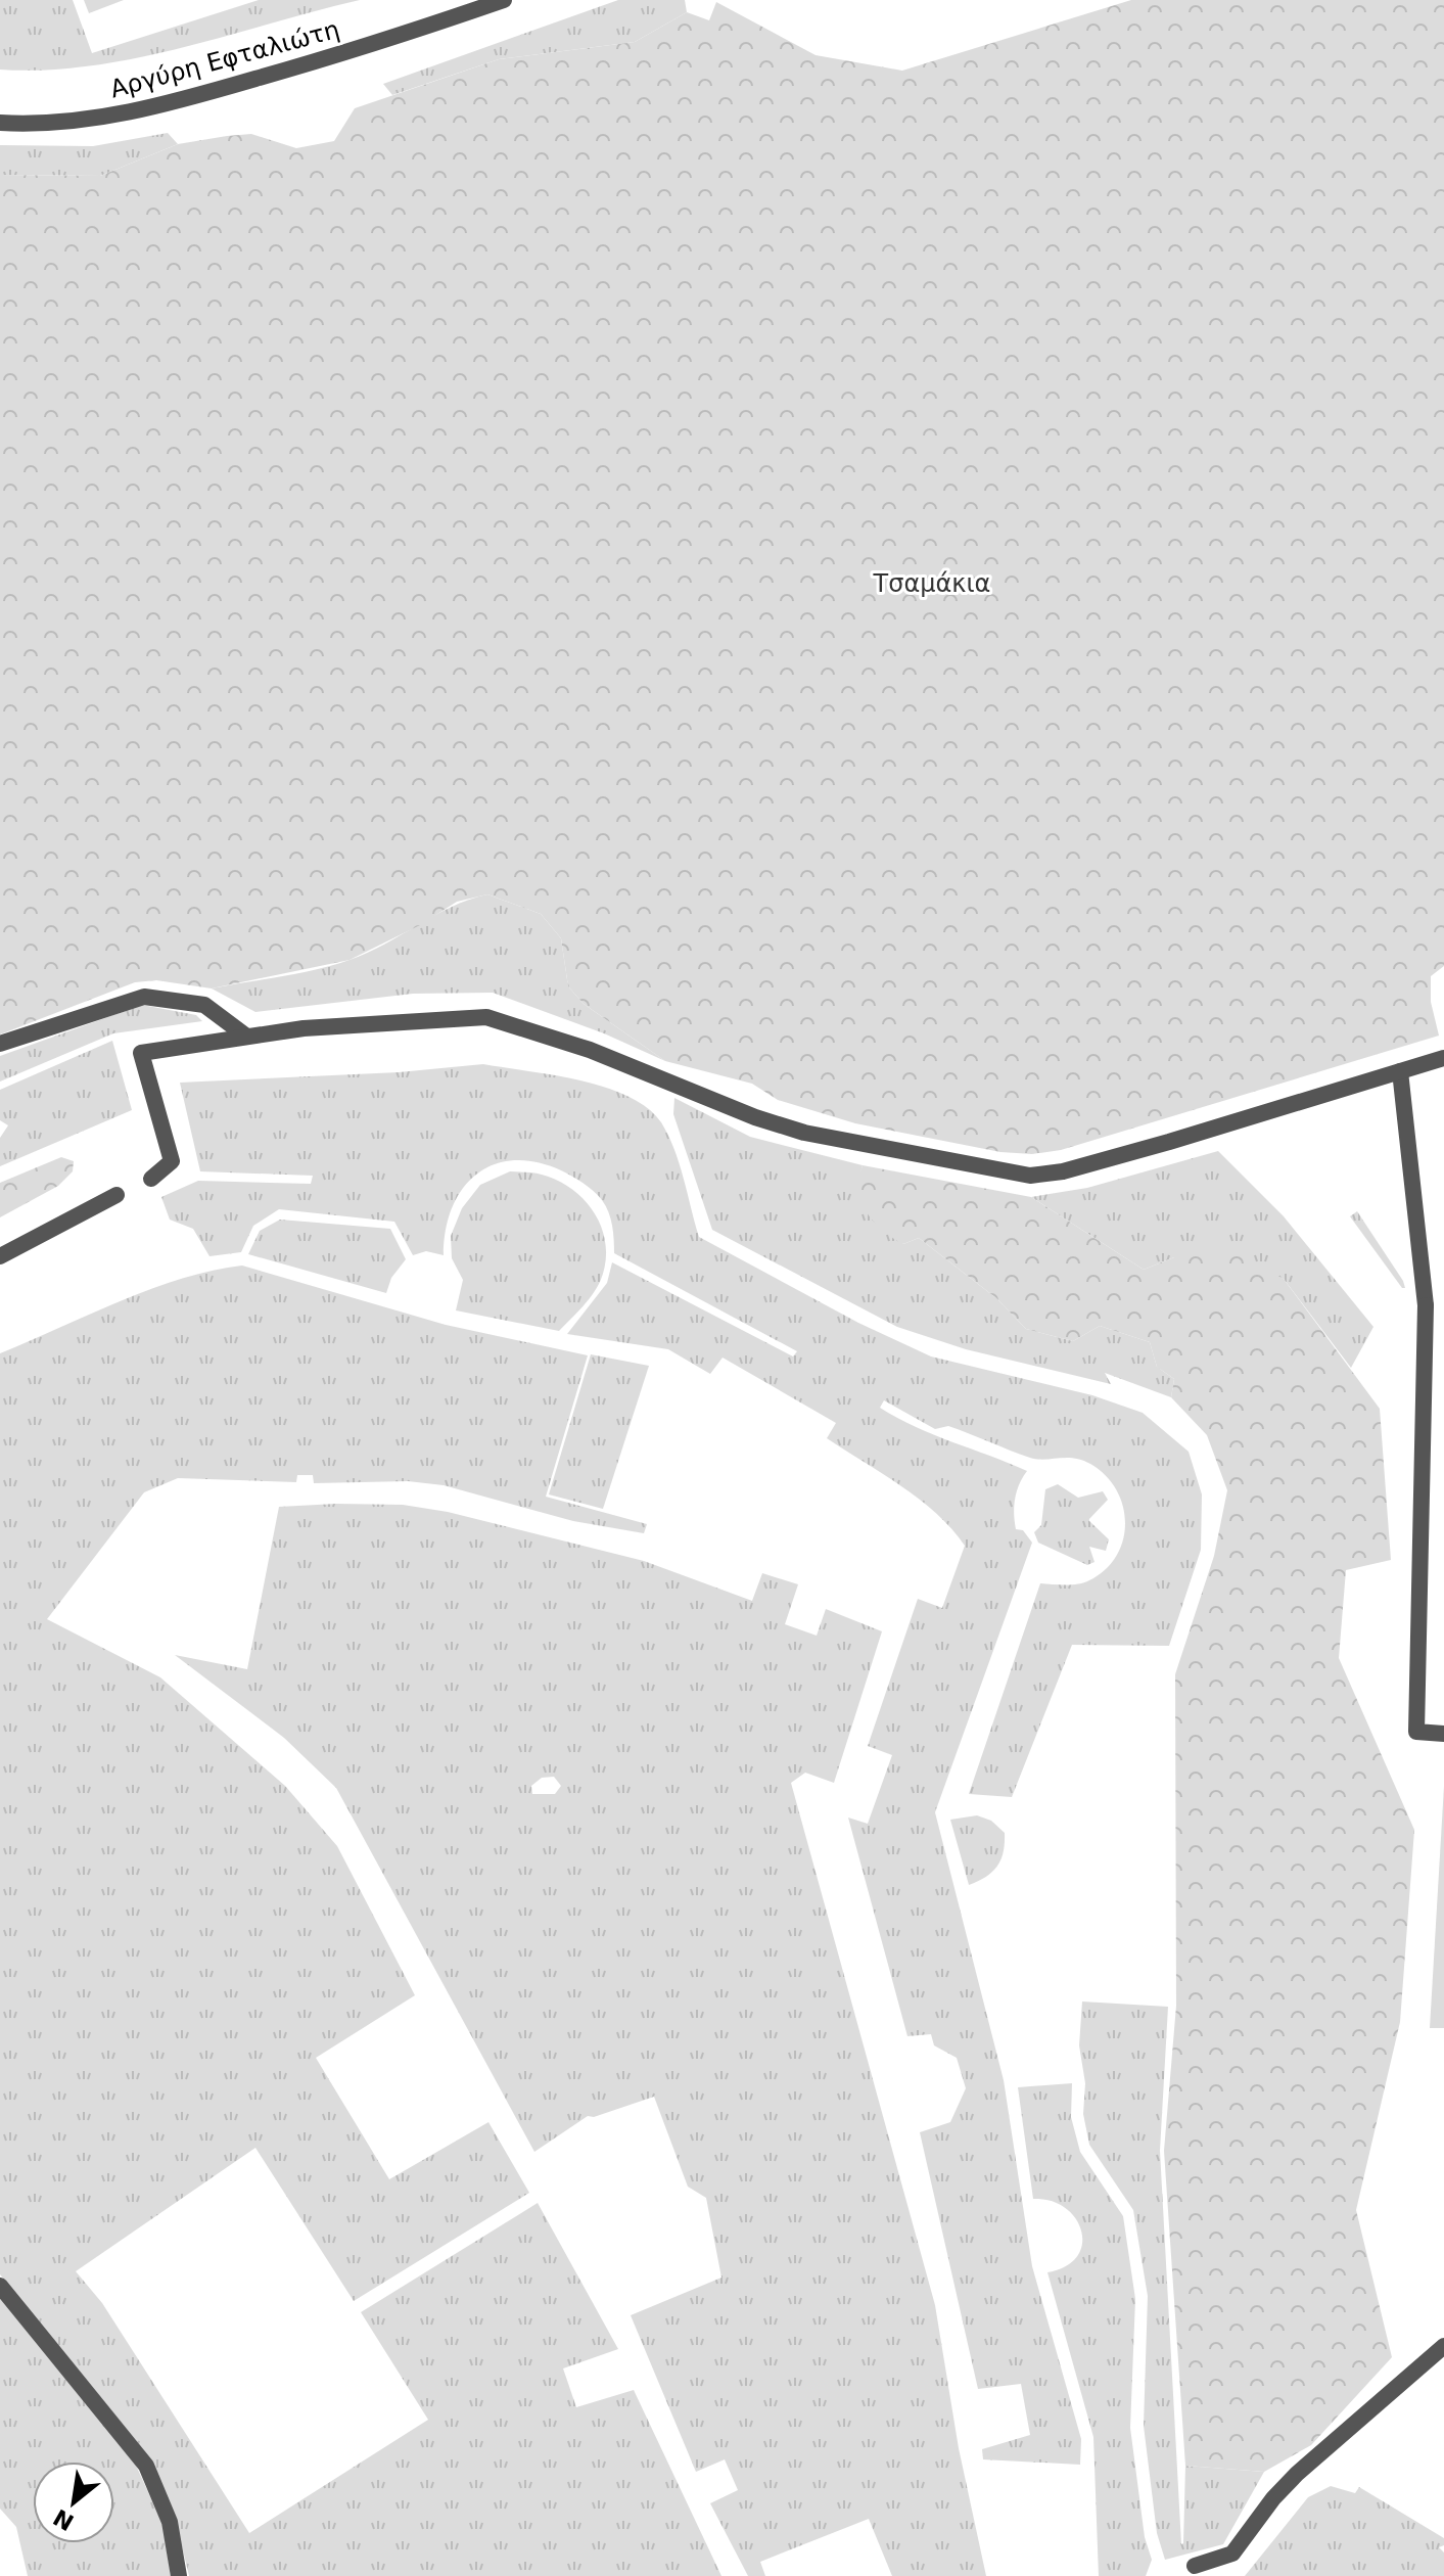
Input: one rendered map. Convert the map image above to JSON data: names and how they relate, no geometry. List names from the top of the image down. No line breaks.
{"streets":{"street":["Αργύρη Εφταλιώτη"]},"parks":["Τσαμάκια"],"north":"bottom left"}
